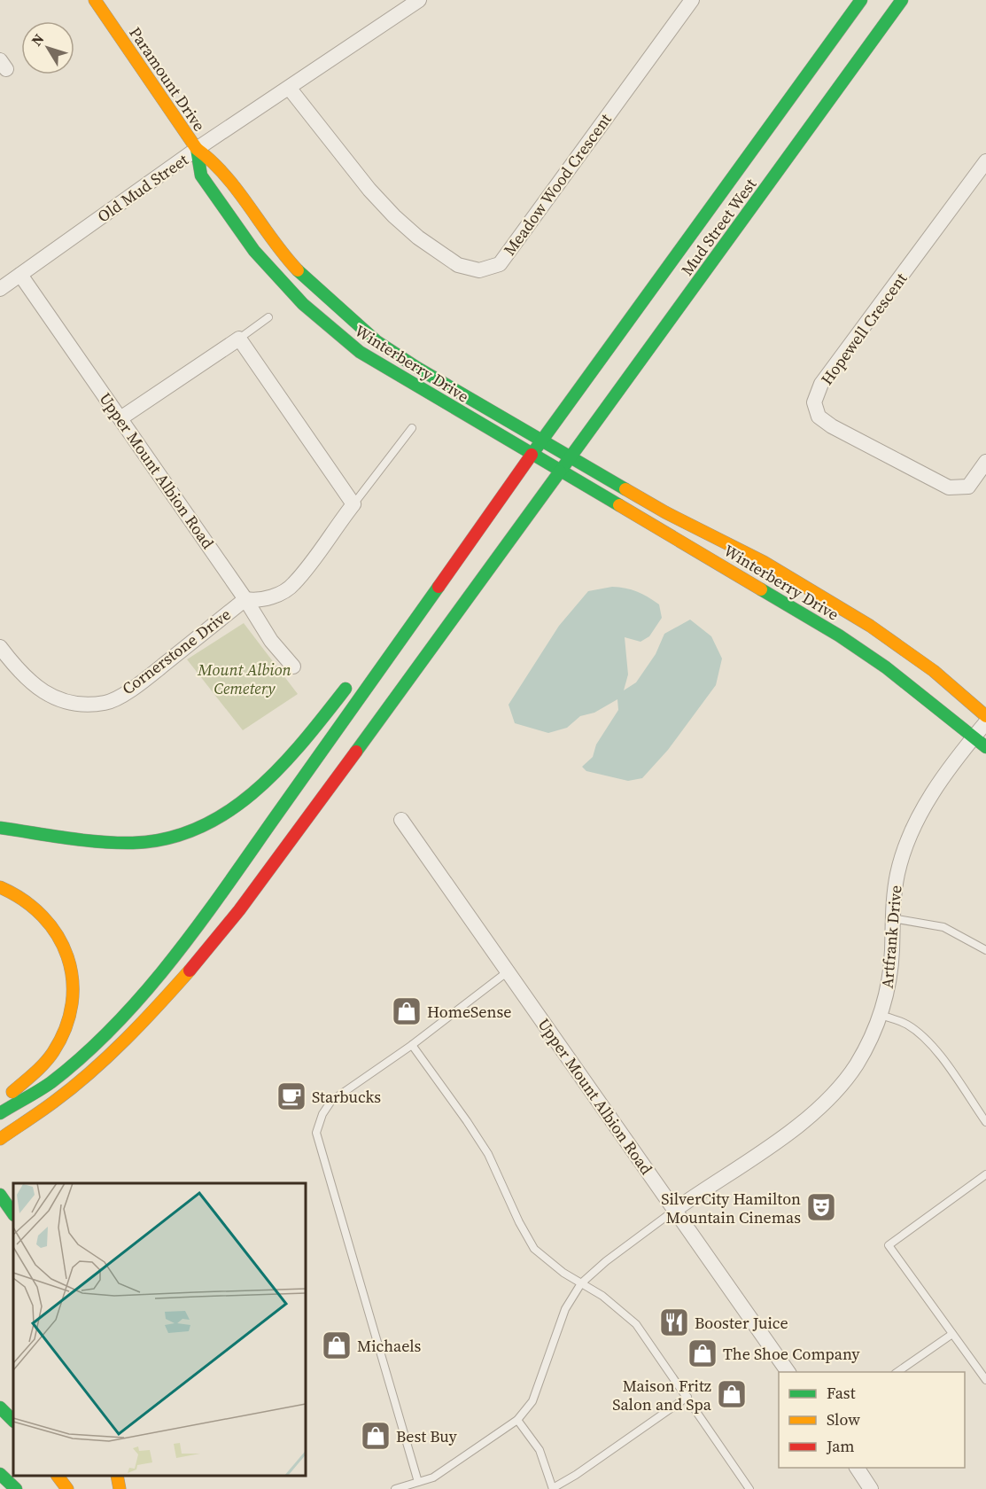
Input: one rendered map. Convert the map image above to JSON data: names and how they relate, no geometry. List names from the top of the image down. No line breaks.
{"streets":{"main road":["Paramount Drive","Mud Street West","Winterberry Drive"],"street":["Meadow Wood Crescent","Old Mud Street","Hopewell Crescent","Upper Mount Albion Road","Cornerstone Drive","Artfrank Drive"]},"crossings":[["Paramount Drive","Old Mud Street"],["Paramount Drive","Winterberry Drive"],["Meadow Wood Crescent","Old Mud Street"],["Old Mud Street","Winterberry Drive"],["Old Mud Street","Upper Mount Albion Road"],["Mud Street West","Winterberry Drive"],["Winterberry Drive","Artfrank Drive"],["Upper Mount Albion Road","Cornerstone Drive"],["Upper Mount Albion Road","Artfrank Drive"]],"parks":["Mount Albion Cemetery"],"places":{"shop":["HomeSense","Michaels","The Shoe Company","Maison Fritz Salon and Spa","Best Buy"],"cafe":["Starbucks"],"theatre":["SilverCity Hamilton Mountain Cinemas"],"restaurant":["Booster Juice"]},"legend":["Fast","Slow","Jam"],"north":"top left"}
